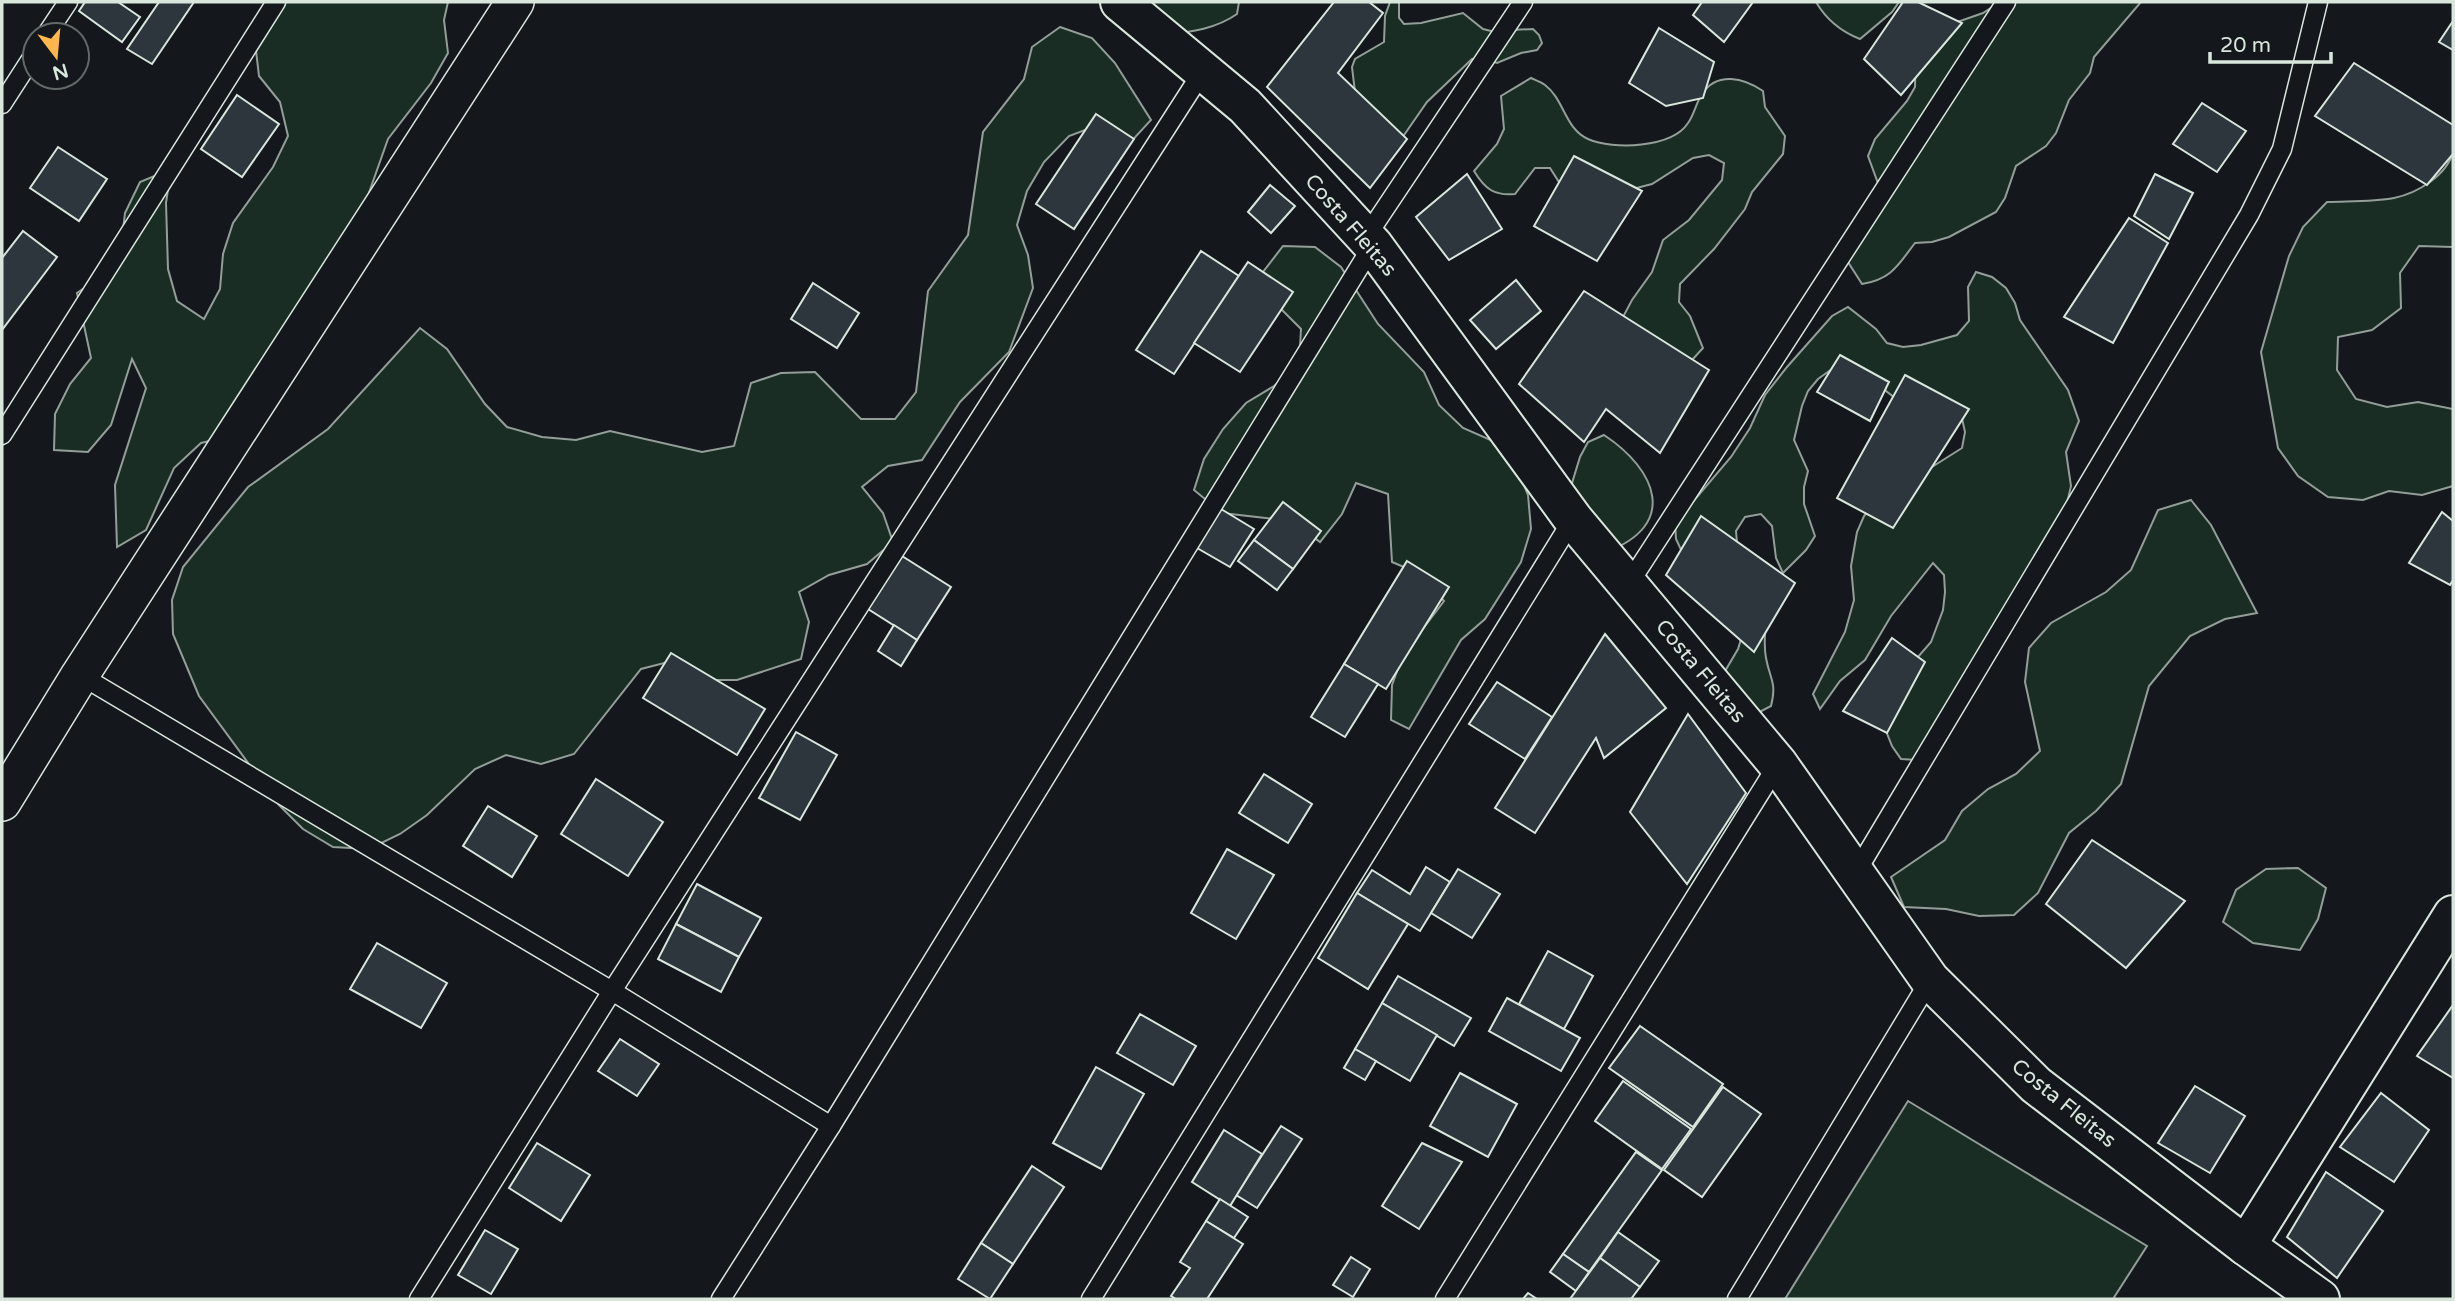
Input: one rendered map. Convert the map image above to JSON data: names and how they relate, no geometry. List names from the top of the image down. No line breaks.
{"streets":{"main road":["Costa Fleitas"]},"scale_bar":"20 m","north":"bottom"}
